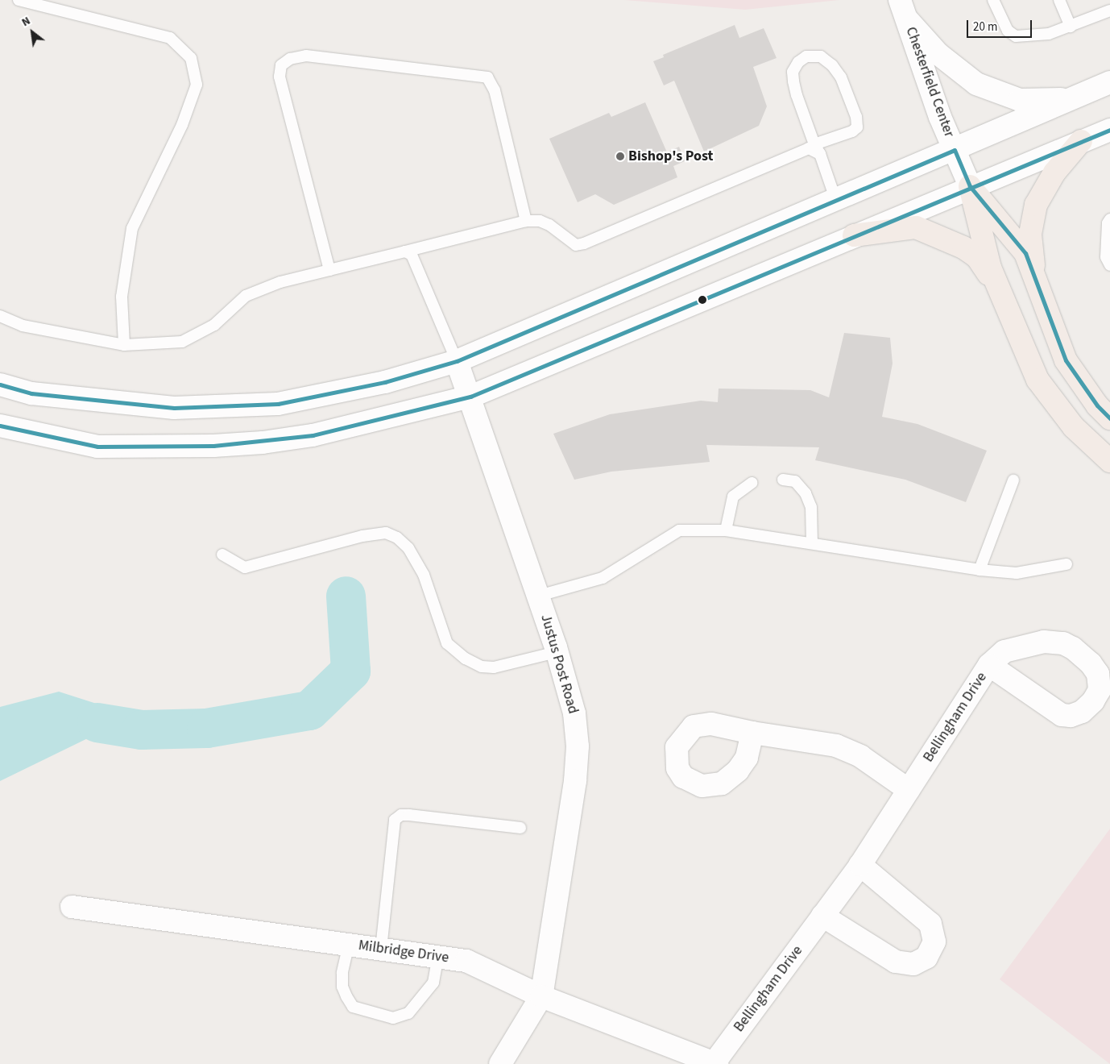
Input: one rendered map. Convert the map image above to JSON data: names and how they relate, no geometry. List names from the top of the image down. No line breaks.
{"streets":{"street":["Chesterfield Center","Justus Post Road","Bellingham Drive","Milbridge Drive"]},"crossings":[["Justus Post Road","Milbridge Drive"],["Bellingham Drive","Milbridge Drive"]],"places":["Bishop's Post"],"scale_bar":"20 m","north":"top left"}
